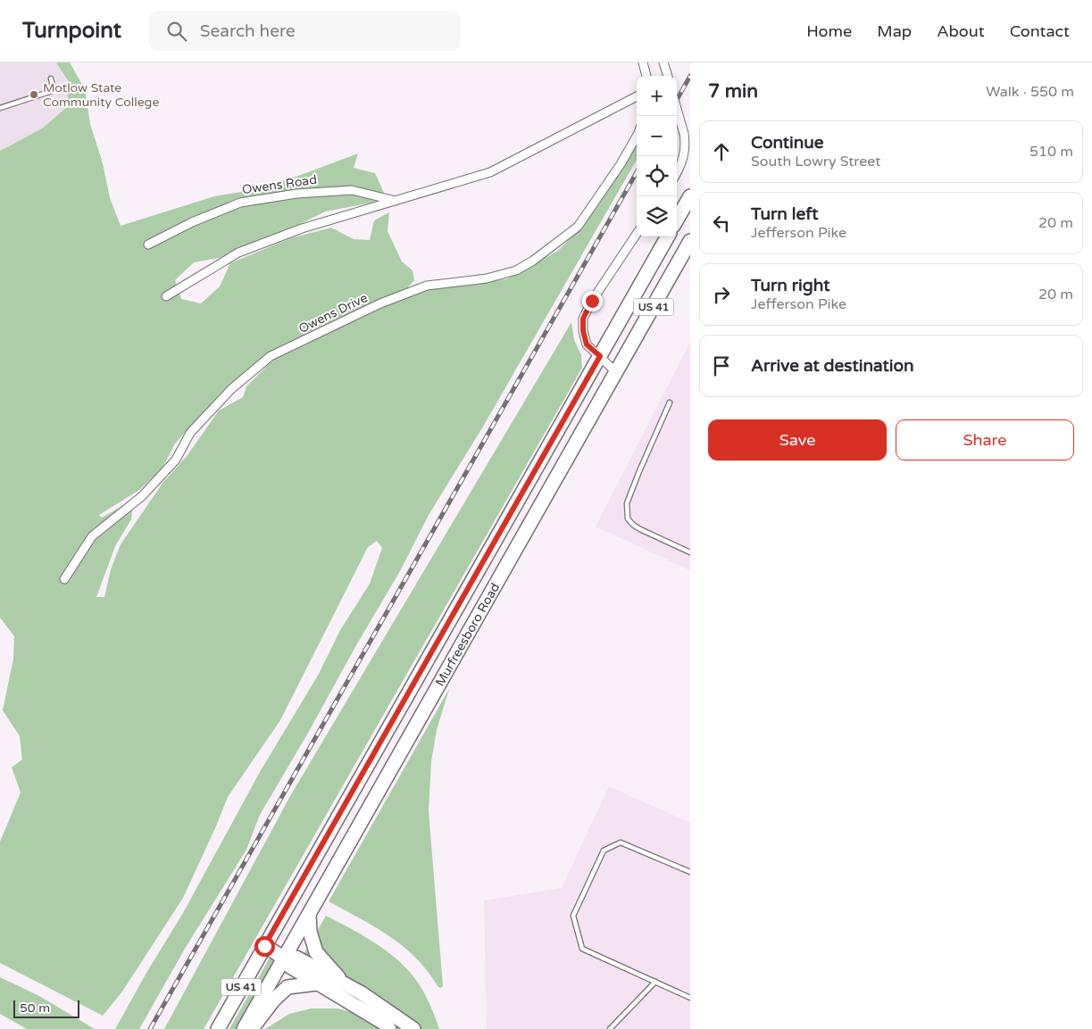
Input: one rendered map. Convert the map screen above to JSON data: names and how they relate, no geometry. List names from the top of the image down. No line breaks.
{"streets":{"main road":["US 41","Murfreesboro Road"],"street":["Owens Road","Owens Drive"]},"places":["Motlow State Community College"],"scale_bar":"50 m","page":{"header":"Turnpoint","search":"Search here","nav":["Home","Map","About","Contact"],"heading":["7 min","Walk · 550 m"],"map_buttons":["+","−"],"list":[["Continue","South Lowry Street","510 m"],["Turn left","Jefferson Pike","20 m"],["Turn right","Jefferson Pike","20 m"],"Arrive at destination"],"buttons":["Save","Share"],"scale":"50 m"}}
